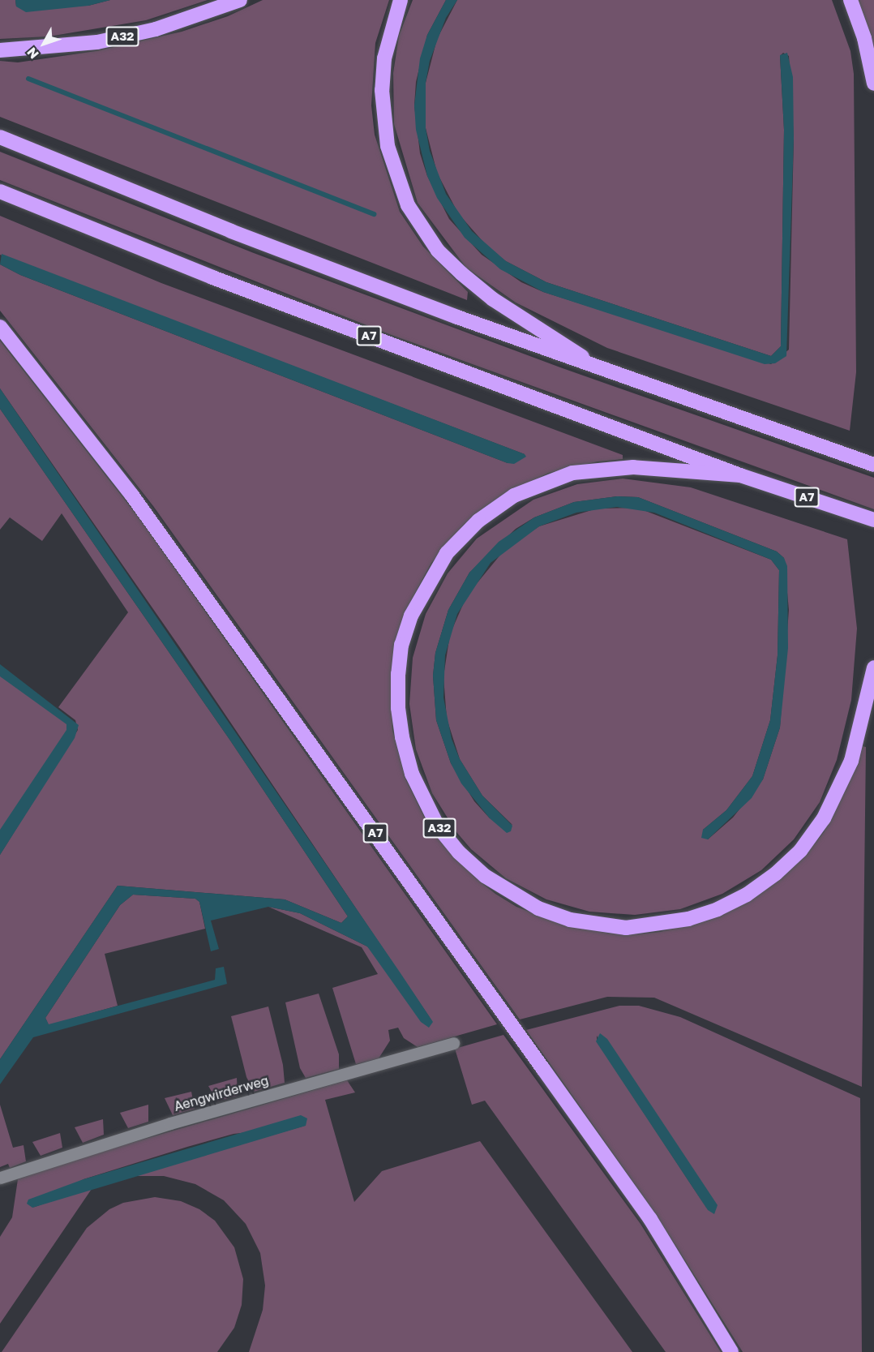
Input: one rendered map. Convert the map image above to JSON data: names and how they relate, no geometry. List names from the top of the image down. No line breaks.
{"streets":{"highway":["A32","A7"],"street":["Aengwirderweg"]},"crossings":[["A32","A7"]],"north":"bottom left"}
